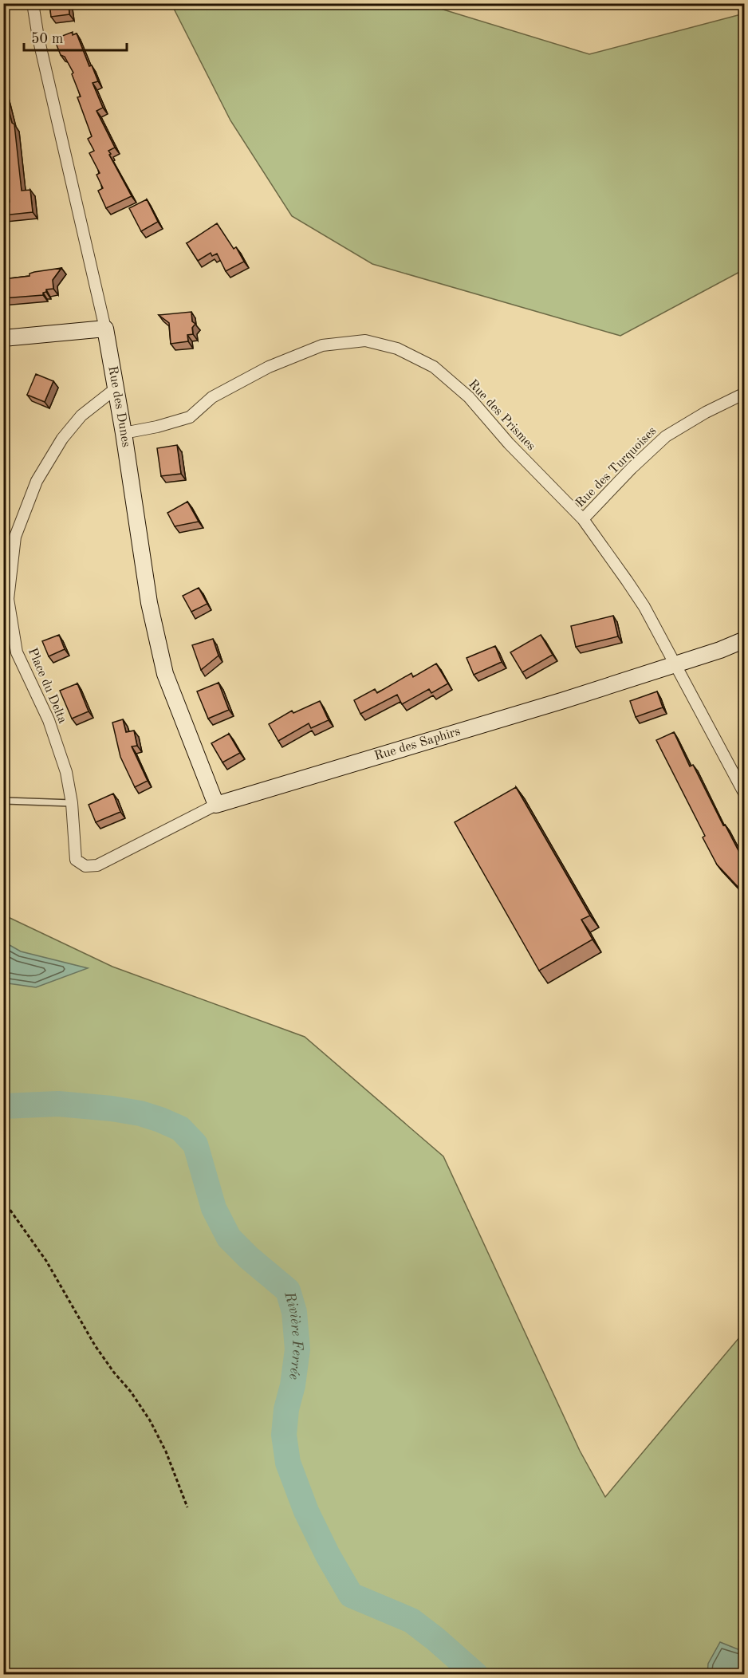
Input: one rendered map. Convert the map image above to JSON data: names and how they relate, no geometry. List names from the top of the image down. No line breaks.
{"streets":{"street":["Rue des Dunes","Rue des Prismes","Rue des Turquoises","Place du Delta","Rue des Saphirs"]},"crossings":[["Rue des Dunes","Rue des Prismes"],["Rue des Dunes","Place du Delta"],["Rue des Dunes","Rue des Saphirs"],["Rue des Prismes","Rue des Turquoises"],["Rue des Prismes","Rue des Saphirs"],["Place du Delta","Rue des Saphirs"]],"water":["Rivière Ferrée"],"scale_bar":"50 m"}
